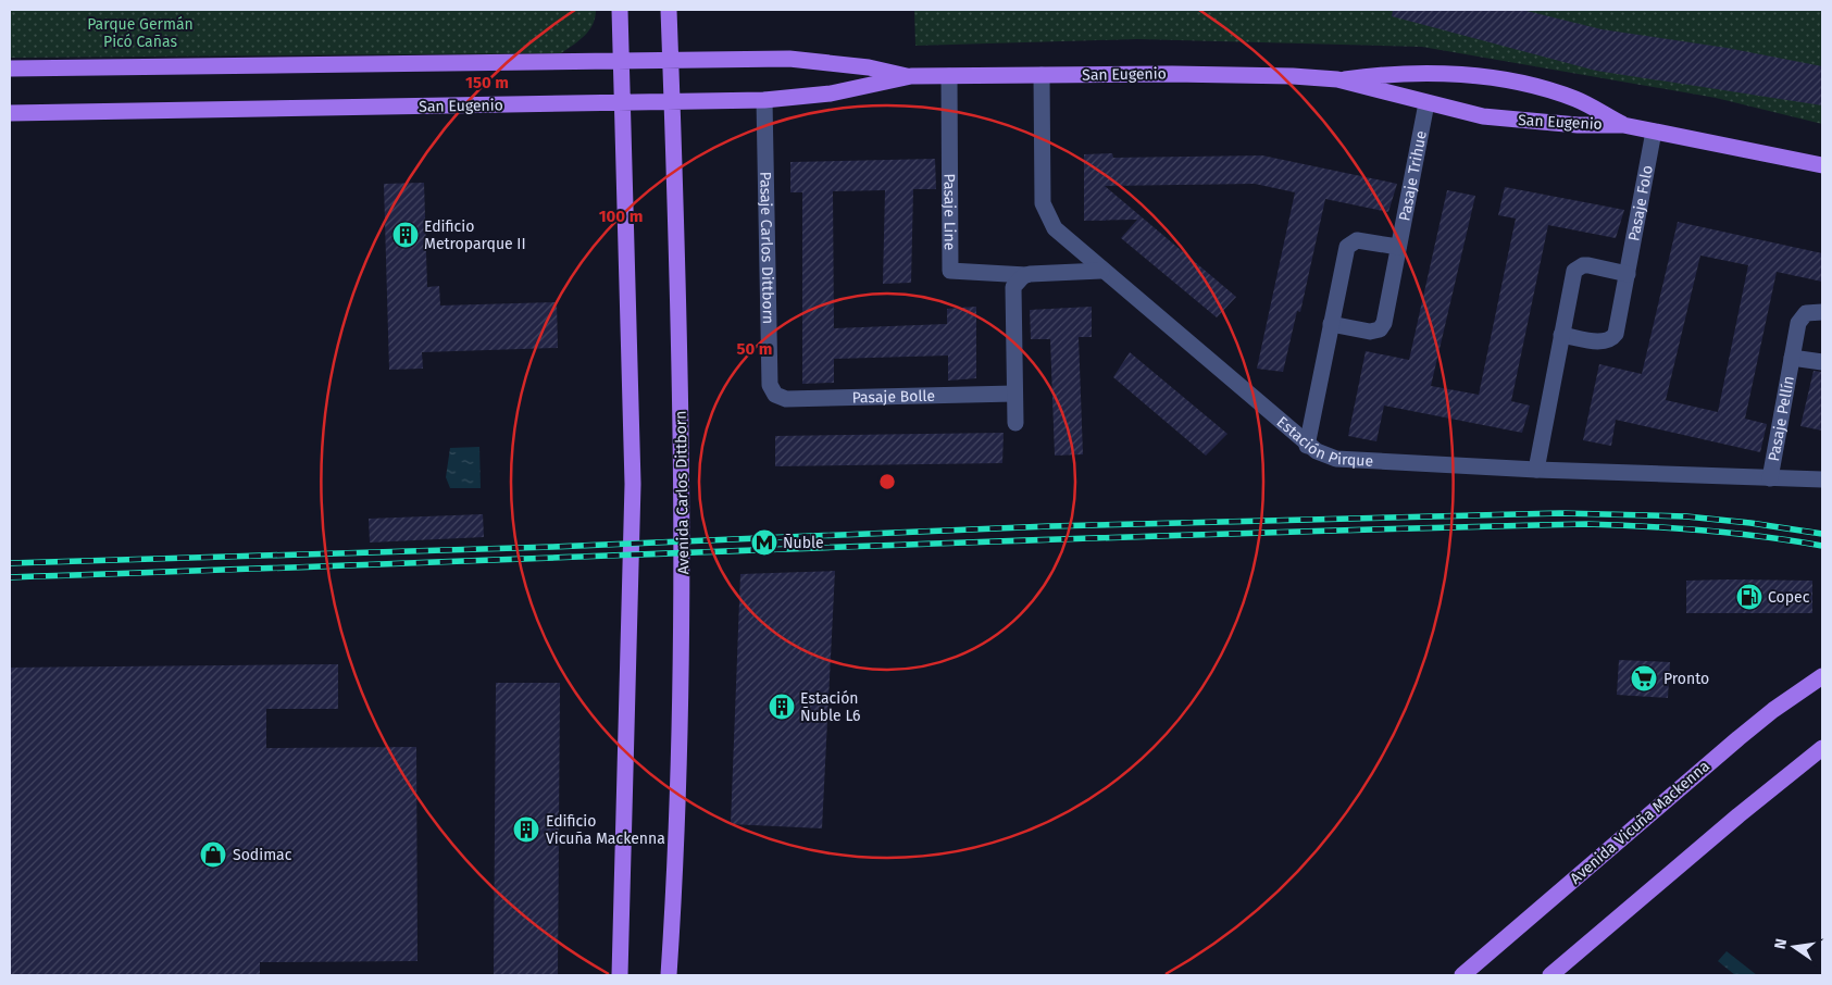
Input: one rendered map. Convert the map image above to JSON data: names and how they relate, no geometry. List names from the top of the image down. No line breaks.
{"streets":{"main road":["San Eugenio","Avenida Carlos Dittborn","Avenida Vicuña Mackenna"],"street":["Pasaje Trihue","Pasaje Folo","Pasaje Line","Pasaje Carlos Dittborn","Pasaje Bolle","Pasaje Pellín","Estación Pirque"]},"crossings":[["San Eugenio","Pasaje Trihue"],["San Eugenio","Pasaje Folo"],["San Eugenio","Pasaje Line"],["San Eugenio","Pasaje Carlos Dittborn"],["San Eugenio","Estación Pirque"],["San Eugenio","Avenida Carlos Dittborn"],["Pasaje Line","Estación Pirque"],["Pasaje Carlos Dittborn","Pasaje Bolle"],["Pasaje Pellín","Estación Pirque"]],"parks":["Parque Germán Picó Cañas"],"places":{"building":["Edificio Metroparque II","Estación Ñuble L6","Edificio Vicuña Mackenna"],"metro station":["Ñuble"],"fuel station":["Copec"],"supermarket":["Pronto"],"shop":["Sodimac"]},"north":"left","rings":["150 m","100 m","50 m"]}
